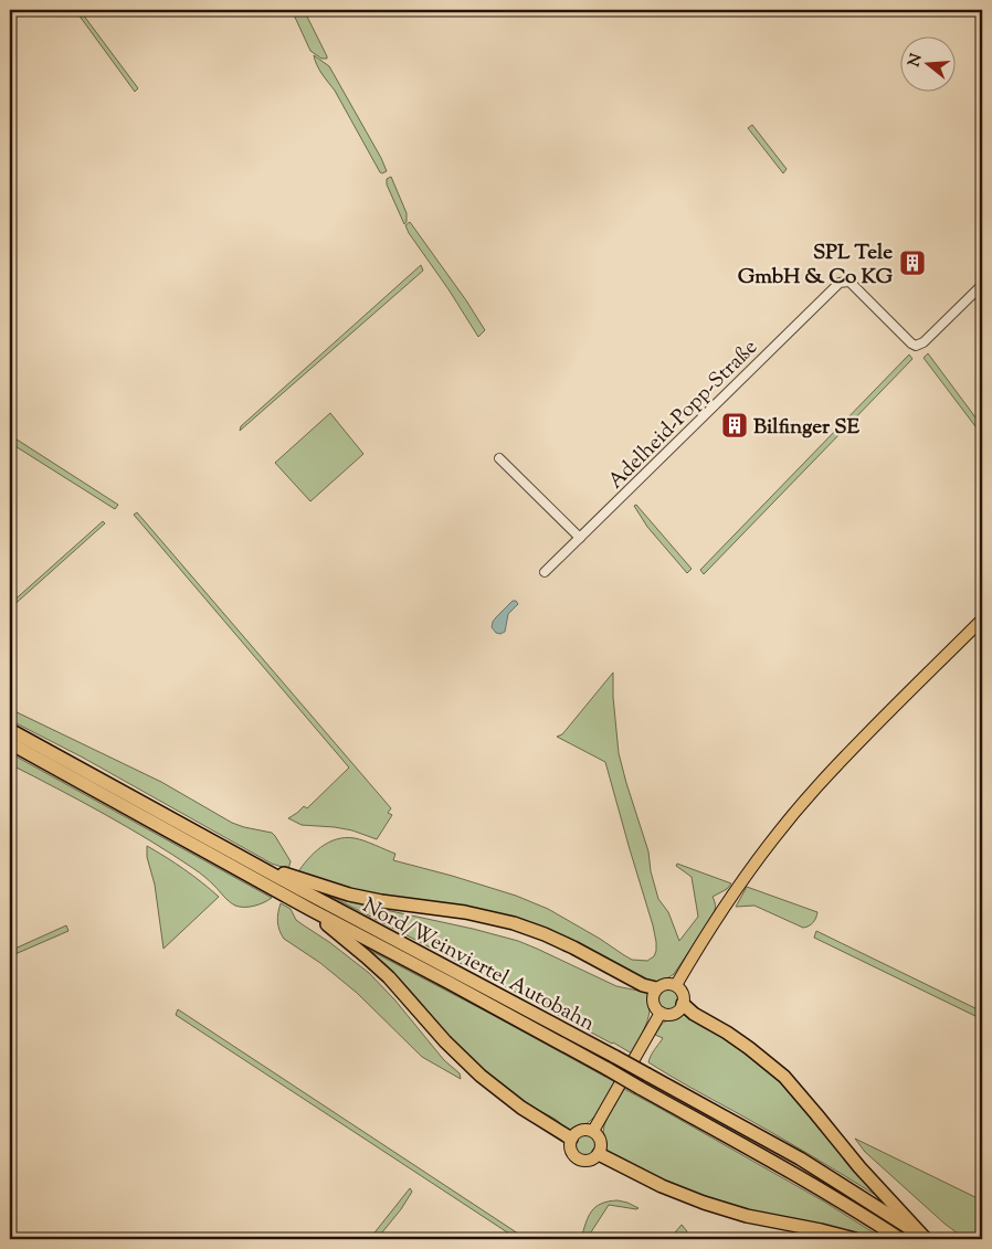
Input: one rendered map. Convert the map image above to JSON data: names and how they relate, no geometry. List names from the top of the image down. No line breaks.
{"streets":{"highway":["Nord/Weinviertel Autobahn"],"street":["Adelheid-Popp-Straße"]},"places":{"building":["SPL Tele GmbH & Co KG","Bilfinger SE"]},"north":"left"}
